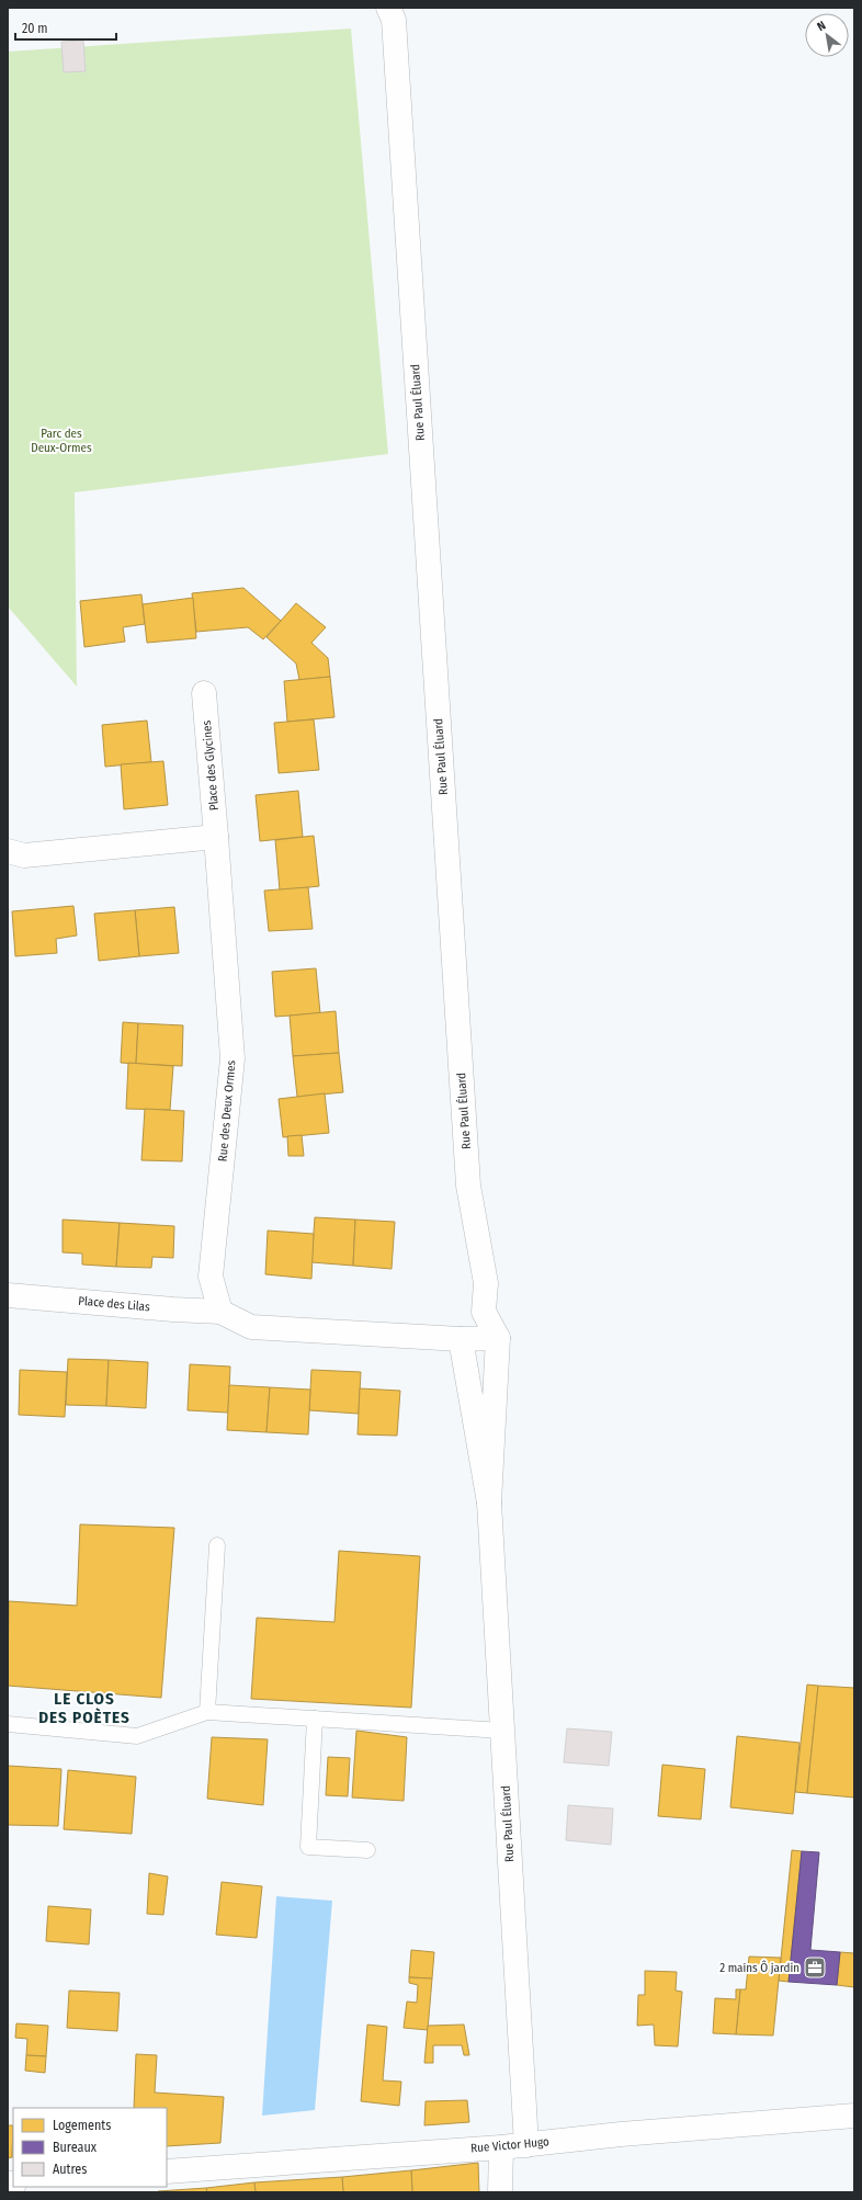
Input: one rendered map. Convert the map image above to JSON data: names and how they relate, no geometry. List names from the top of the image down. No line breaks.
{"streets":{"street":["Rue Paul Éluard","Place des Glycines","Rue des Deux Ormes","Place des Lilas","Rue Victor Hugo"]},"crossings":[["Rue Paul Éluard","Rue Victor Hugo"],["Place des Glycines","Rue des Deux Ormes"],["Rue des Deux Ormes","Place des Lilas"]],"districts":["LE CLOS DES POÈTES"],"parks":["Parc des Deux-Ormes"],"places":{"office":["2 mains Ô jardin"]},"legend":["Logements","Bureaux","Autres"],"scale_bar":"20 m","north":"top left"}
